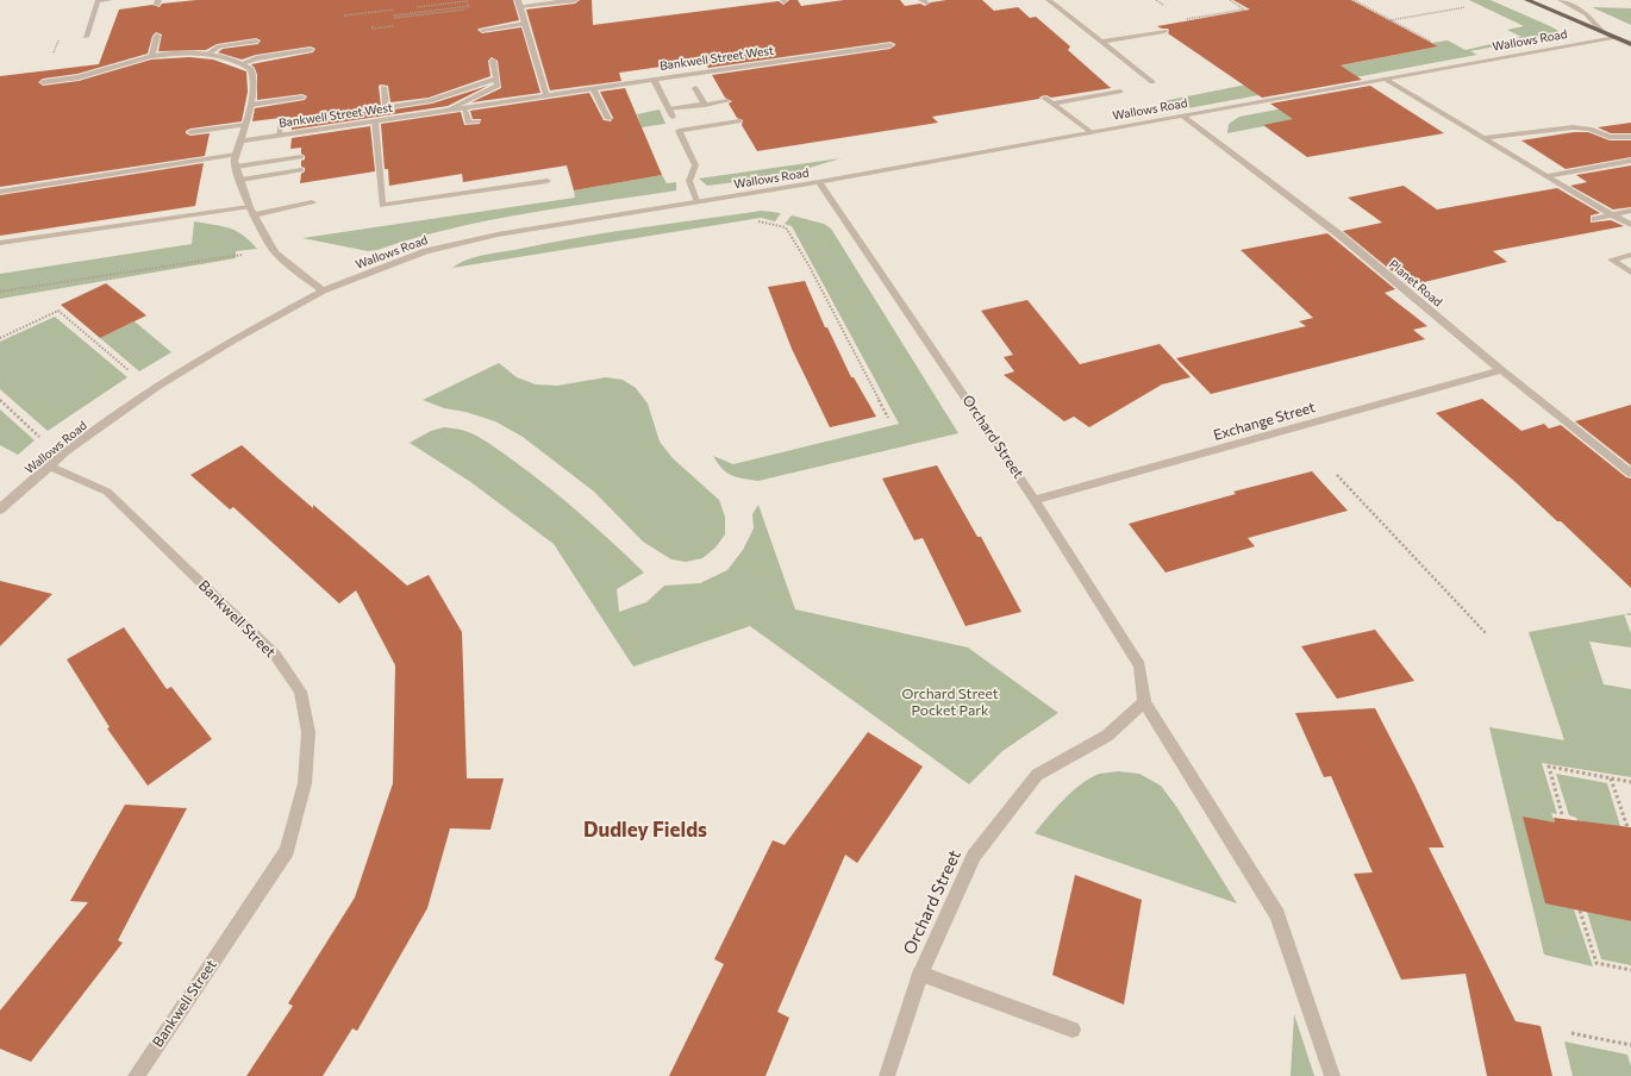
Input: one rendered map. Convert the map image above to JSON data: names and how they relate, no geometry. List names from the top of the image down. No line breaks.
{"streets":{"street":["Wallows Road","Bankwell Street West","Planet Road","Exchange Street","Orchard Street","Bankwell Street"]},"crossings":[["Wallows Road","Planet Road"],["Wallows Road","Orchard Street"],["Wallows Road","Bankwell Street"],["Planet Road","Exchange Street"],["Exchange Street","Orchard Street"]],"districts":["Dudley Fields"],"parks":["Orchard Street Pocket Park"]}
